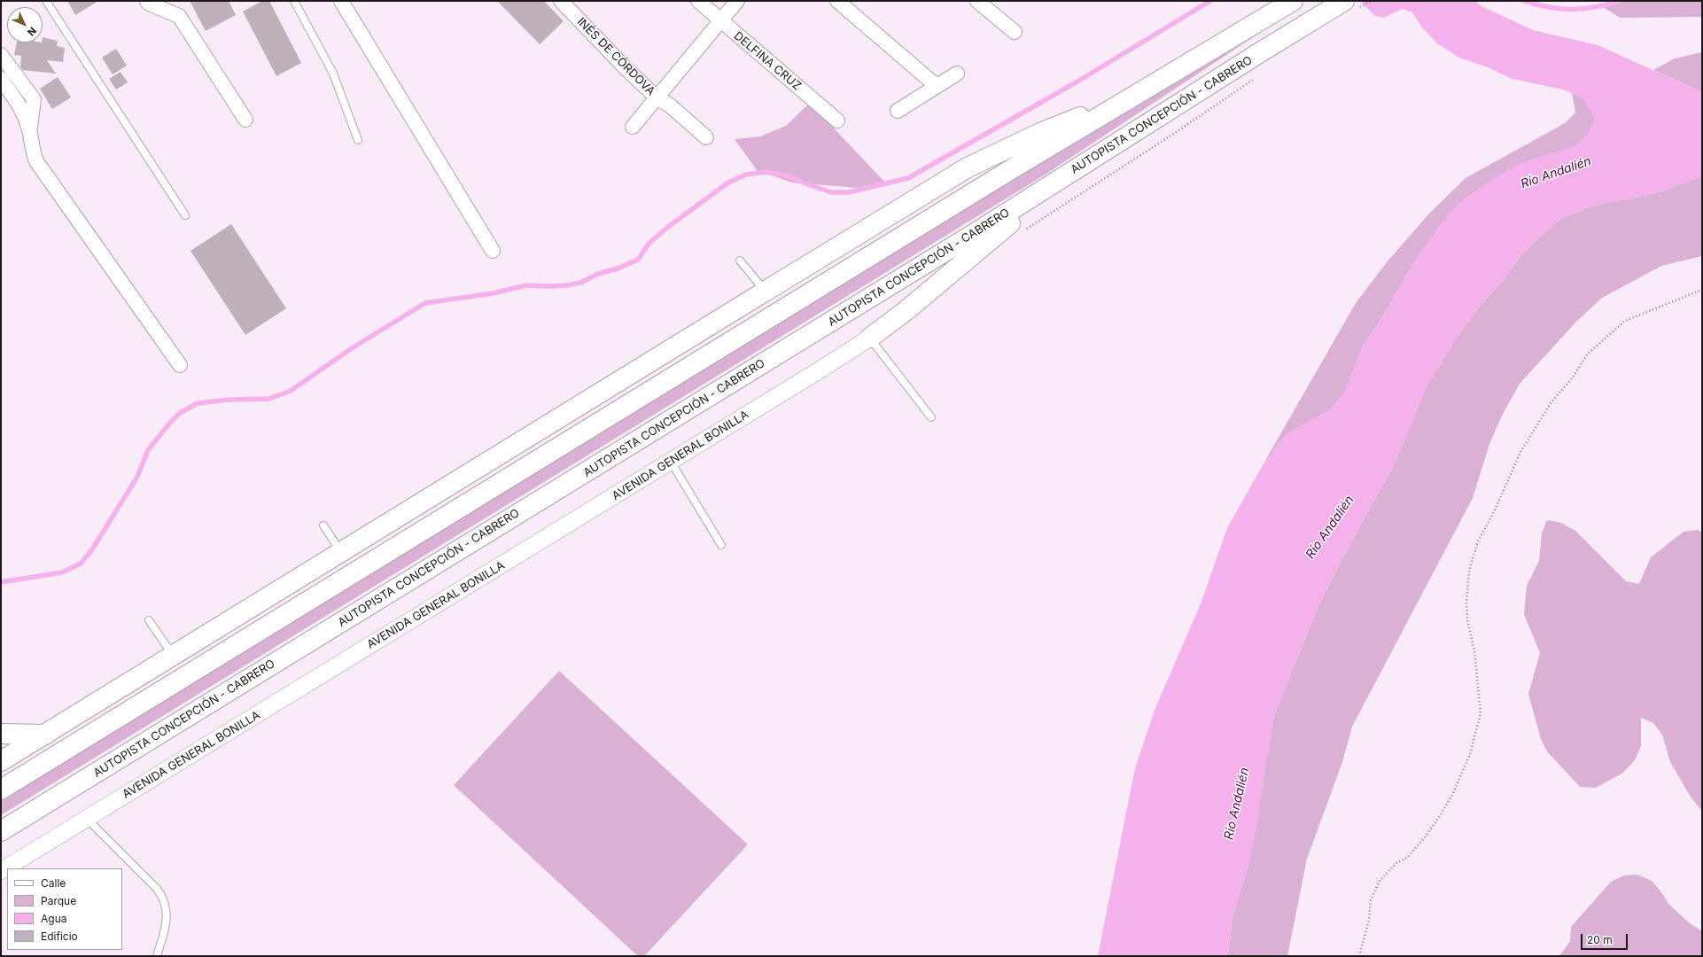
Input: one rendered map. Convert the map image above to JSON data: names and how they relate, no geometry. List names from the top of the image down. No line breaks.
{"streets":{"main road":["AUTOPISTA CONCEPCIÓN - CABRERO"],"street":["INÉS DE CÓRDOVA","DELFINA CRUZ","AVENIDA GENERAL BONILLA"]},"water":["Río Andalién"],"legend":["Calle","Parque","Agua","Edificio"],"scale_bar":"20 m","north":"bottom right"}
